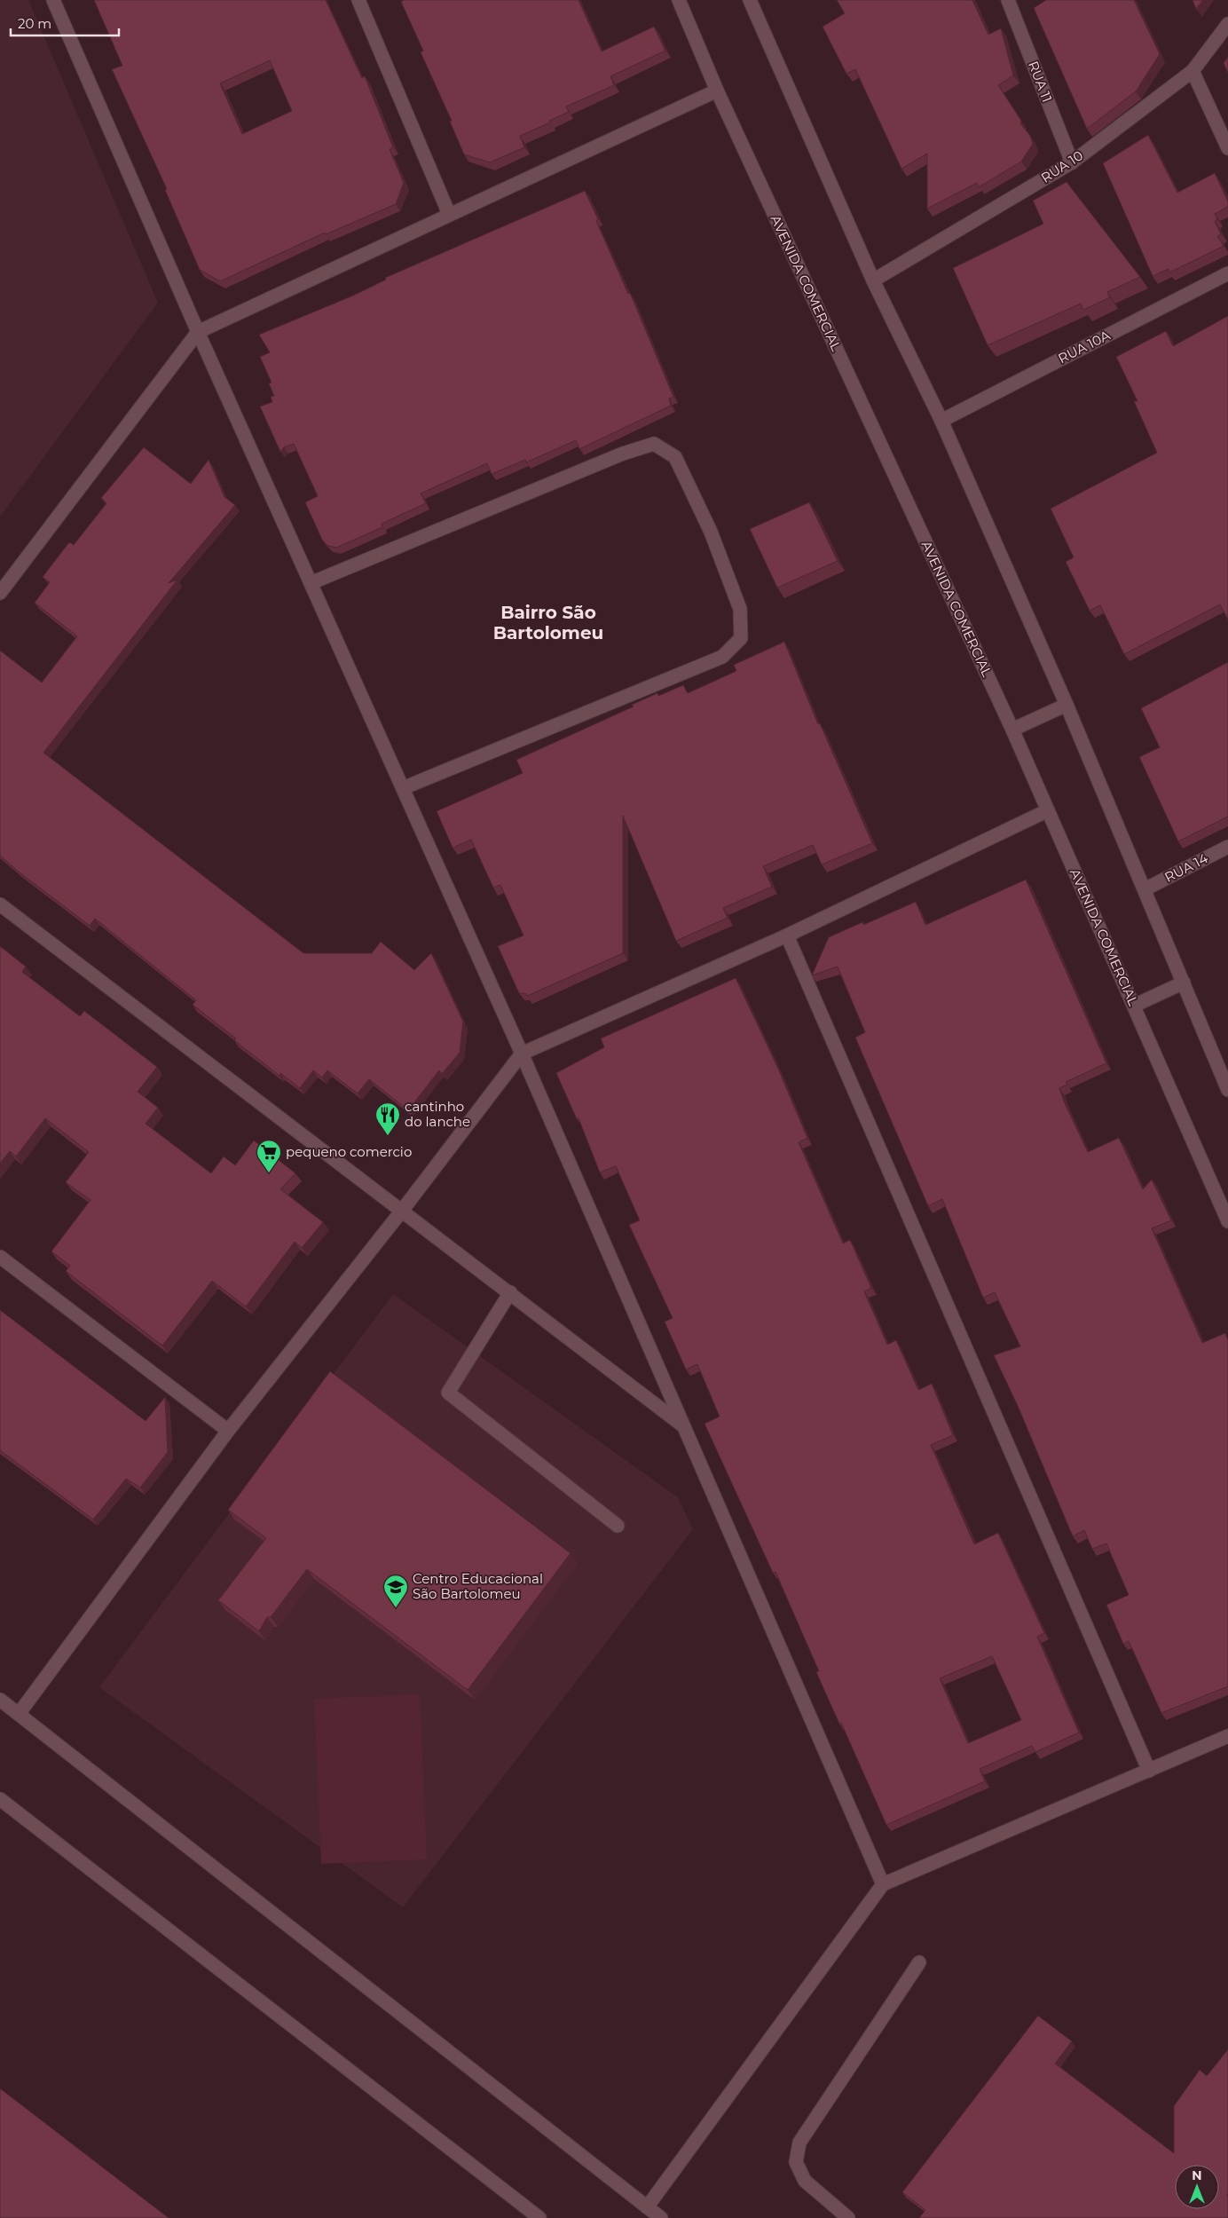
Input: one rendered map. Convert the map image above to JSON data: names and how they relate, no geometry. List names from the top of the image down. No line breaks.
{"streets":{"street":["RUA 11","RUA 10","AVENIDA COMERCIAL","RUA 10A","RUA 14"]},"crossings":[["RUA 11","RUA 10"]],"districts":["Bairro São Bartolomeu"],"places":{"restaurant":["cantinho do lanche"],"supermarket":["pequeno comercio"],"school or university":["Centro Educacional São Bartolomeu"]},"scale_bar":"20 m","north":"top"}
